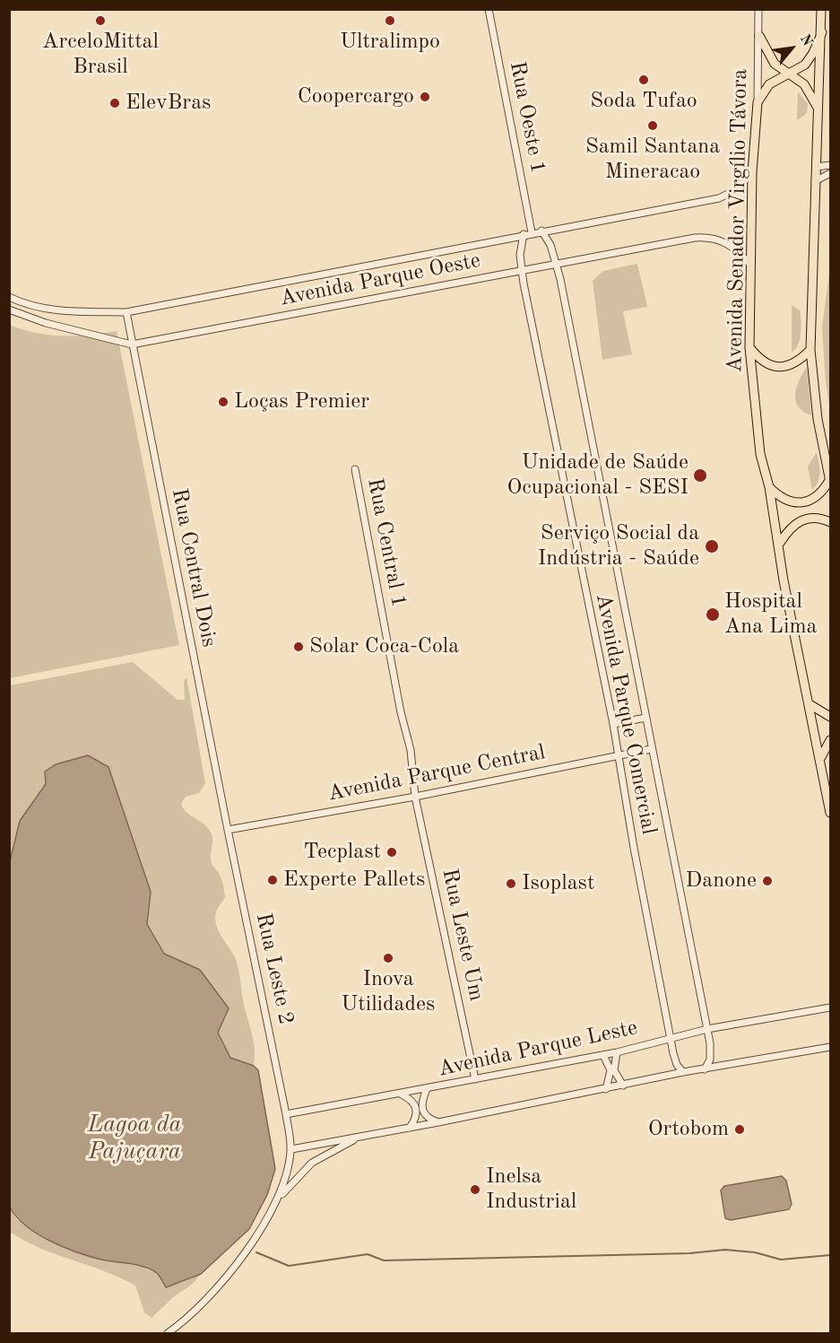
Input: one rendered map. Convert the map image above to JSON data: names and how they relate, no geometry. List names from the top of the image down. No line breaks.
{"streets":{"main road":["Avenida Senador Virgílio Távora"],"street":["Rua Oeste 1","Avenida Parque Oeste","Rua Central 1","Rua Central Dois","Avenida Parque Comercial","Avenida Parque Central","Rua Leste Um","Rua Leste 2","Avenida Parque Leste"]},"crossings":[["Rua Oeste 1","Avenida Parque Oeste"],["Avenida Senador Virgílio Távora","Avenida Parque Oeste"],["Avenida Parque Oeste","Rua Central Dois"],["Avenida Parque Oeste","Avenida Parque Comercial"],["Rua Central 1","Avenida Parque Central"],["Rua Central 1","Rua Leste Um"],["Rua Central Dois","Avenida Parque Central"],["Rua Central Dois","Rua Leste 2"],["Avenida Parque Comercial","Avenida Parque Central"],["Avenida Parque Comercial","Avenida Parque Leste"],["Avenida Parque Central","Rua Leste Um"],["Avenida Parque Central","Rua Leste 2"],["Rua Leste Um","Avenida Parque Leste"],["Rua Leste 2","Avenida Parque Leste"]],"water":["Lagoa da Pajuçara"],"places":["ArceloMittal Brasil","Ultralimpo","Soda Tufao","Coopercargo","ElevBras","Samil Santana Mineracao","Loças Premier","Unidade de Saúde Ocupacional - SESI","Serviço Social da Indústria - Saúde","Hospital Ana Lima","Solar Coca-Cola","Tecplast","Experte Pallets","Danone","Isoplast","Inova Utilidades","Ortobom","Inelsa Industrial"],"north":"top right"}
